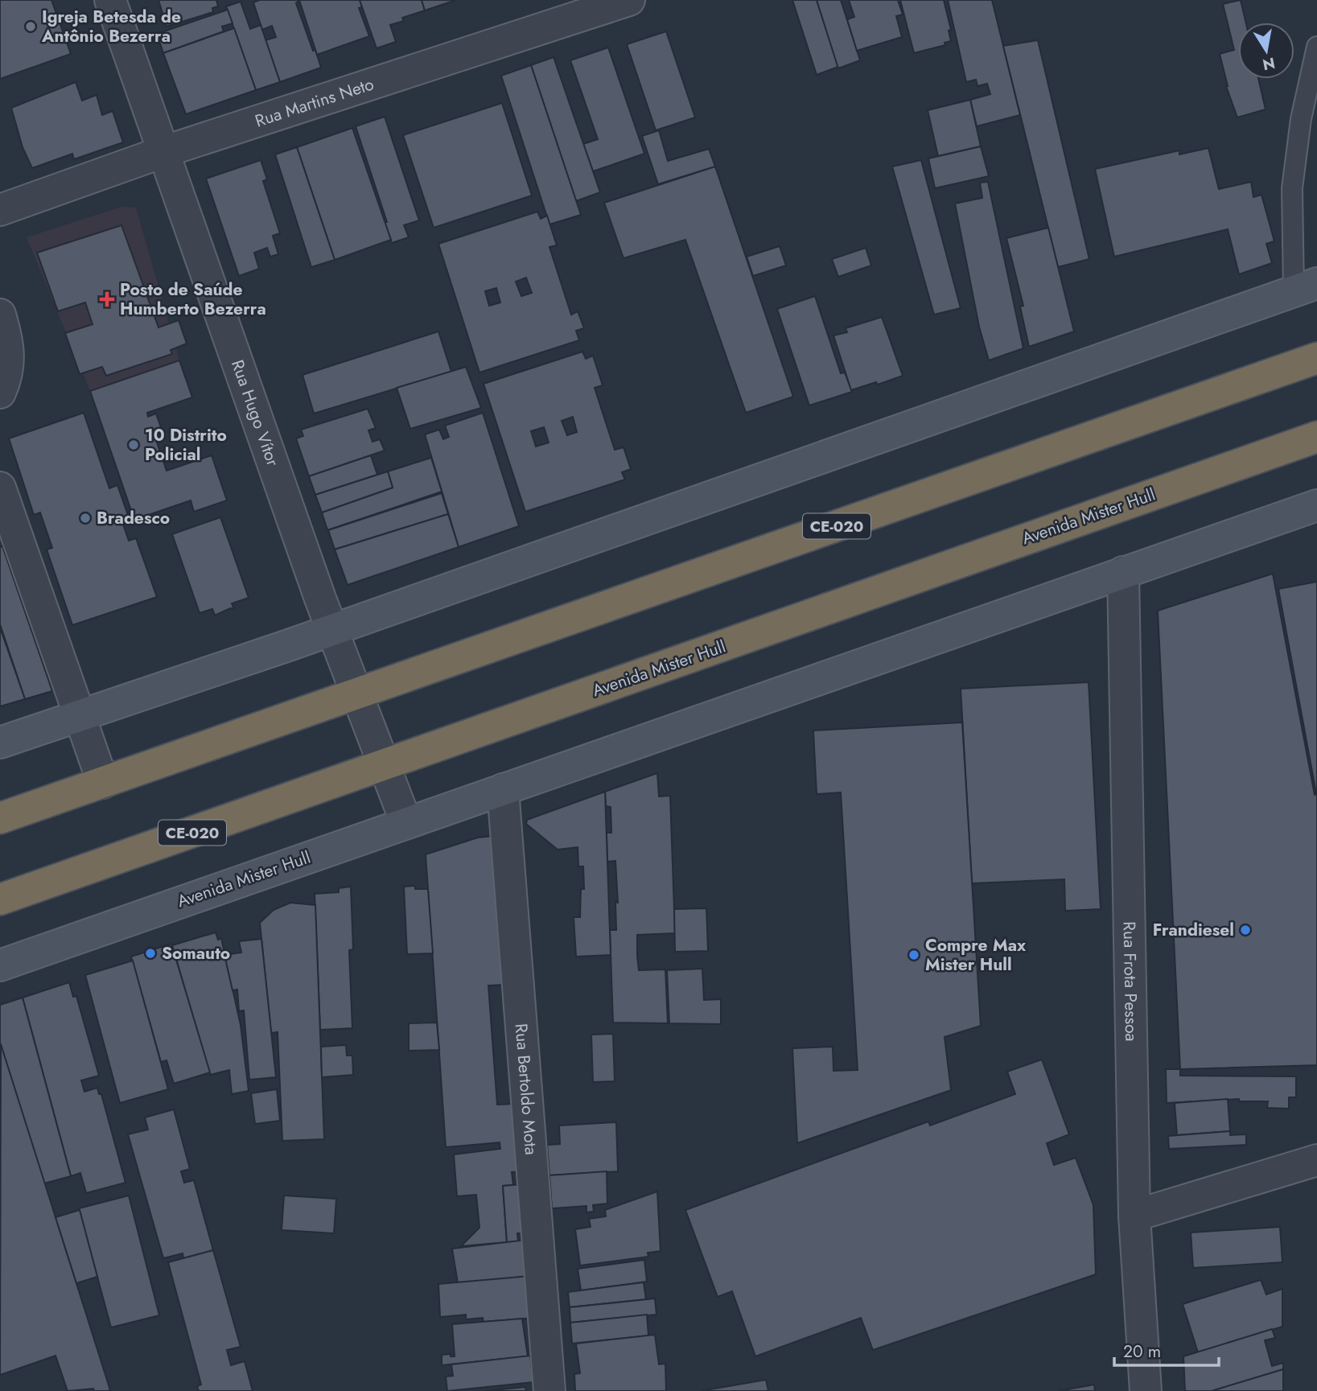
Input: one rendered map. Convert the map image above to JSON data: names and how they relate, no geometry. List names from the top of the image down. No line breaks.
{"streets":{"highway":["Avenida Mister Hull","CE-020"],"street":["Rua Martins Neto","Rua Hugo Vítor","Rua Frota Pessoa","Rua Bertoldo Mota"]},"crossings":[["Rua Martins Neto","Rua Hugo Vítor"],["Rua Hugo Vítor","Avenida Mister Hull"],["Rua Hugo Vítor","CE-020"],["Avenida Mister Hull","Rua Frota Pessoa"],["Avenida Mister Hull","Rua Bertoldo Mota"]],"places":{"other":["Igreja Betesda de Antônio Bezerra","10 Distrito Policial","Bradesco","Frandiesel","Somauto","Compre Max Mister Hull"],"health":["Posto de Saúde Humberto Bezerra"]},"scale_bar":"20 m","north":"bottom"}
